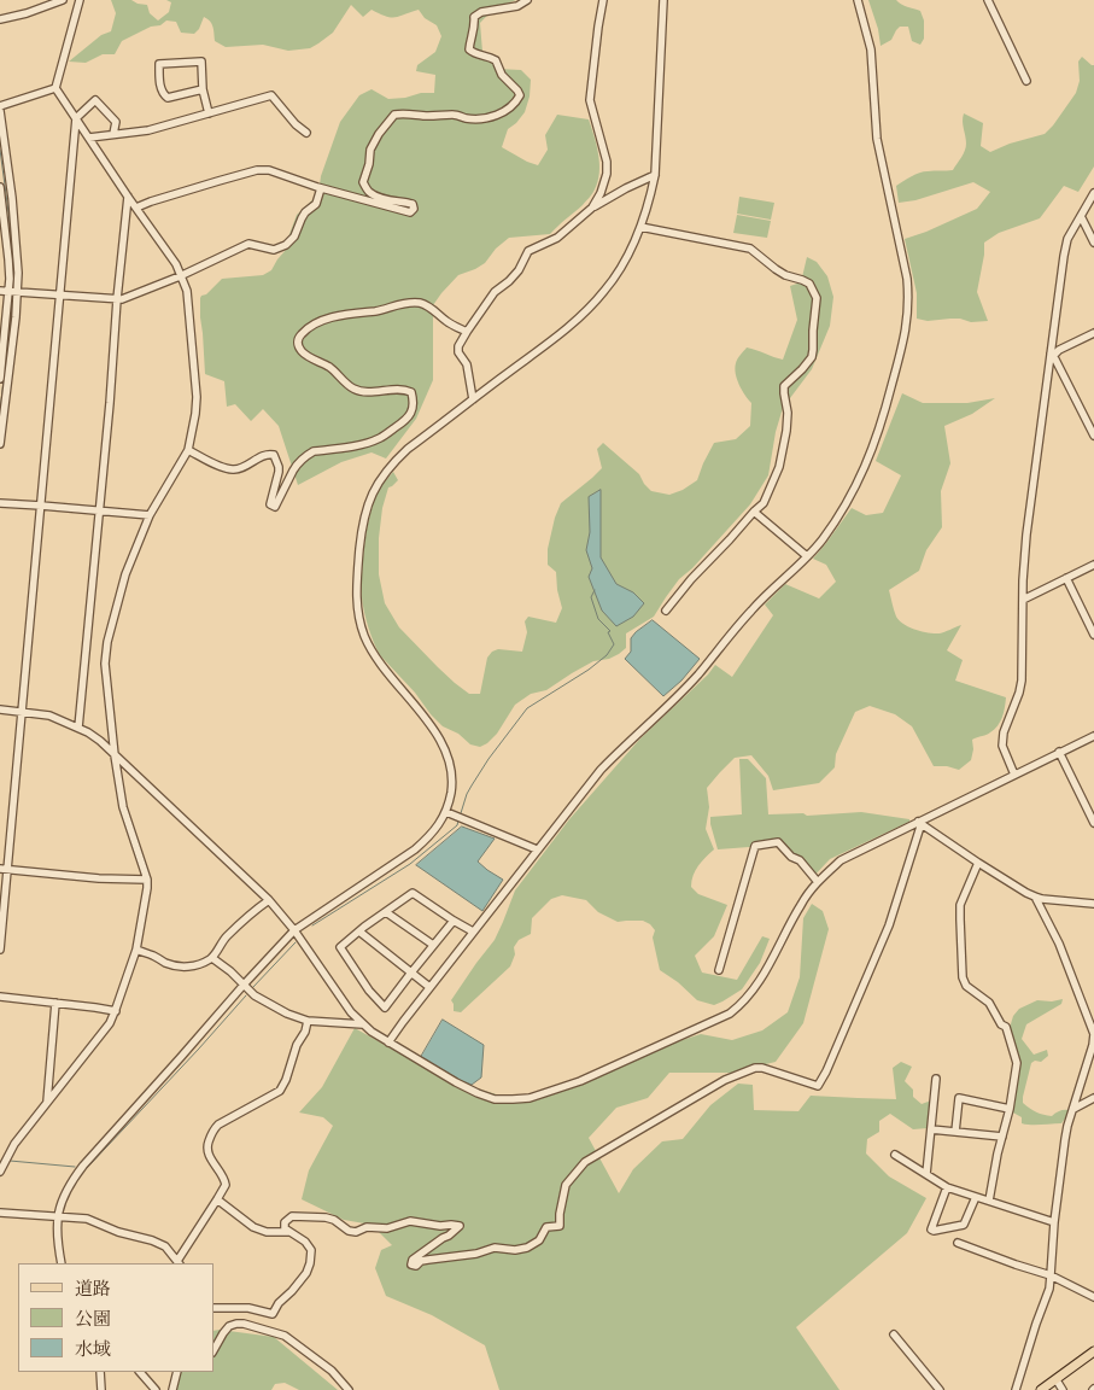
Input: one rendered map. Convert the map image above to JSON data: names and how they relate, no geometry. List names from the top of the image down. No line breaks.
{"legend":["道路","公園","水域"]}
